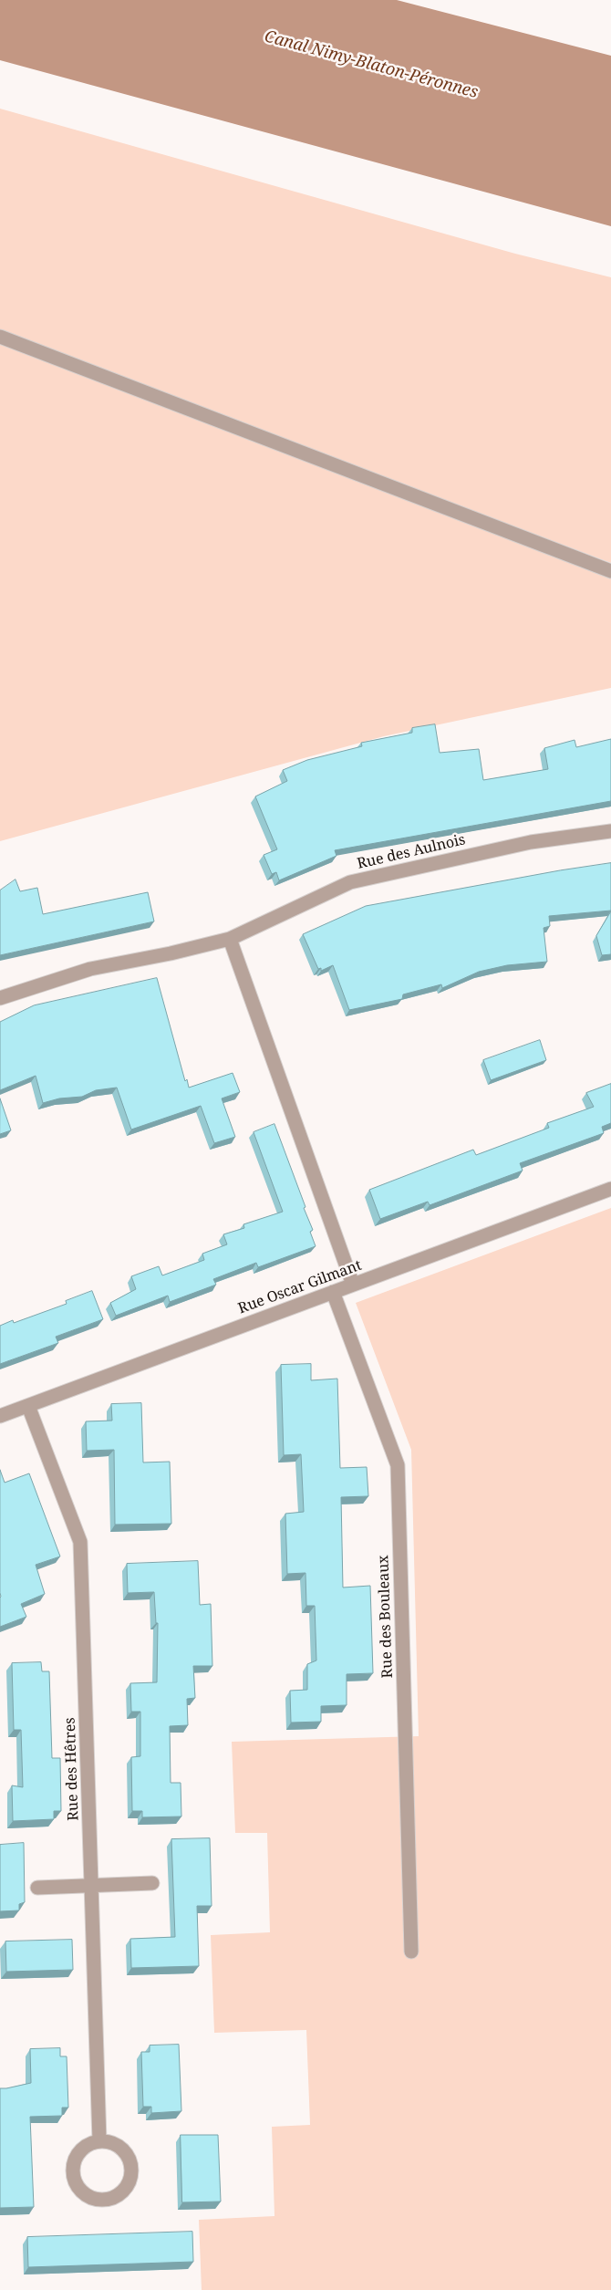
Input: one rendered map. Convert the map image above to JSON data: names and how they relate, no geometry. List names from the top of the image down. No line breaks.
{"streets":{"street":["Rue des Aulnois","Rue Oscar Gilmant","Rue des Bouleaux","Rue des Hêtres"]},"crossings":[["Rue Oscar Gilmant","Rue des Bouleaux"],["Rue Oscar Gilmant","Rue des Hêtres"]],"water":["Canal Nimy-Blaton-Péronnes"]}
